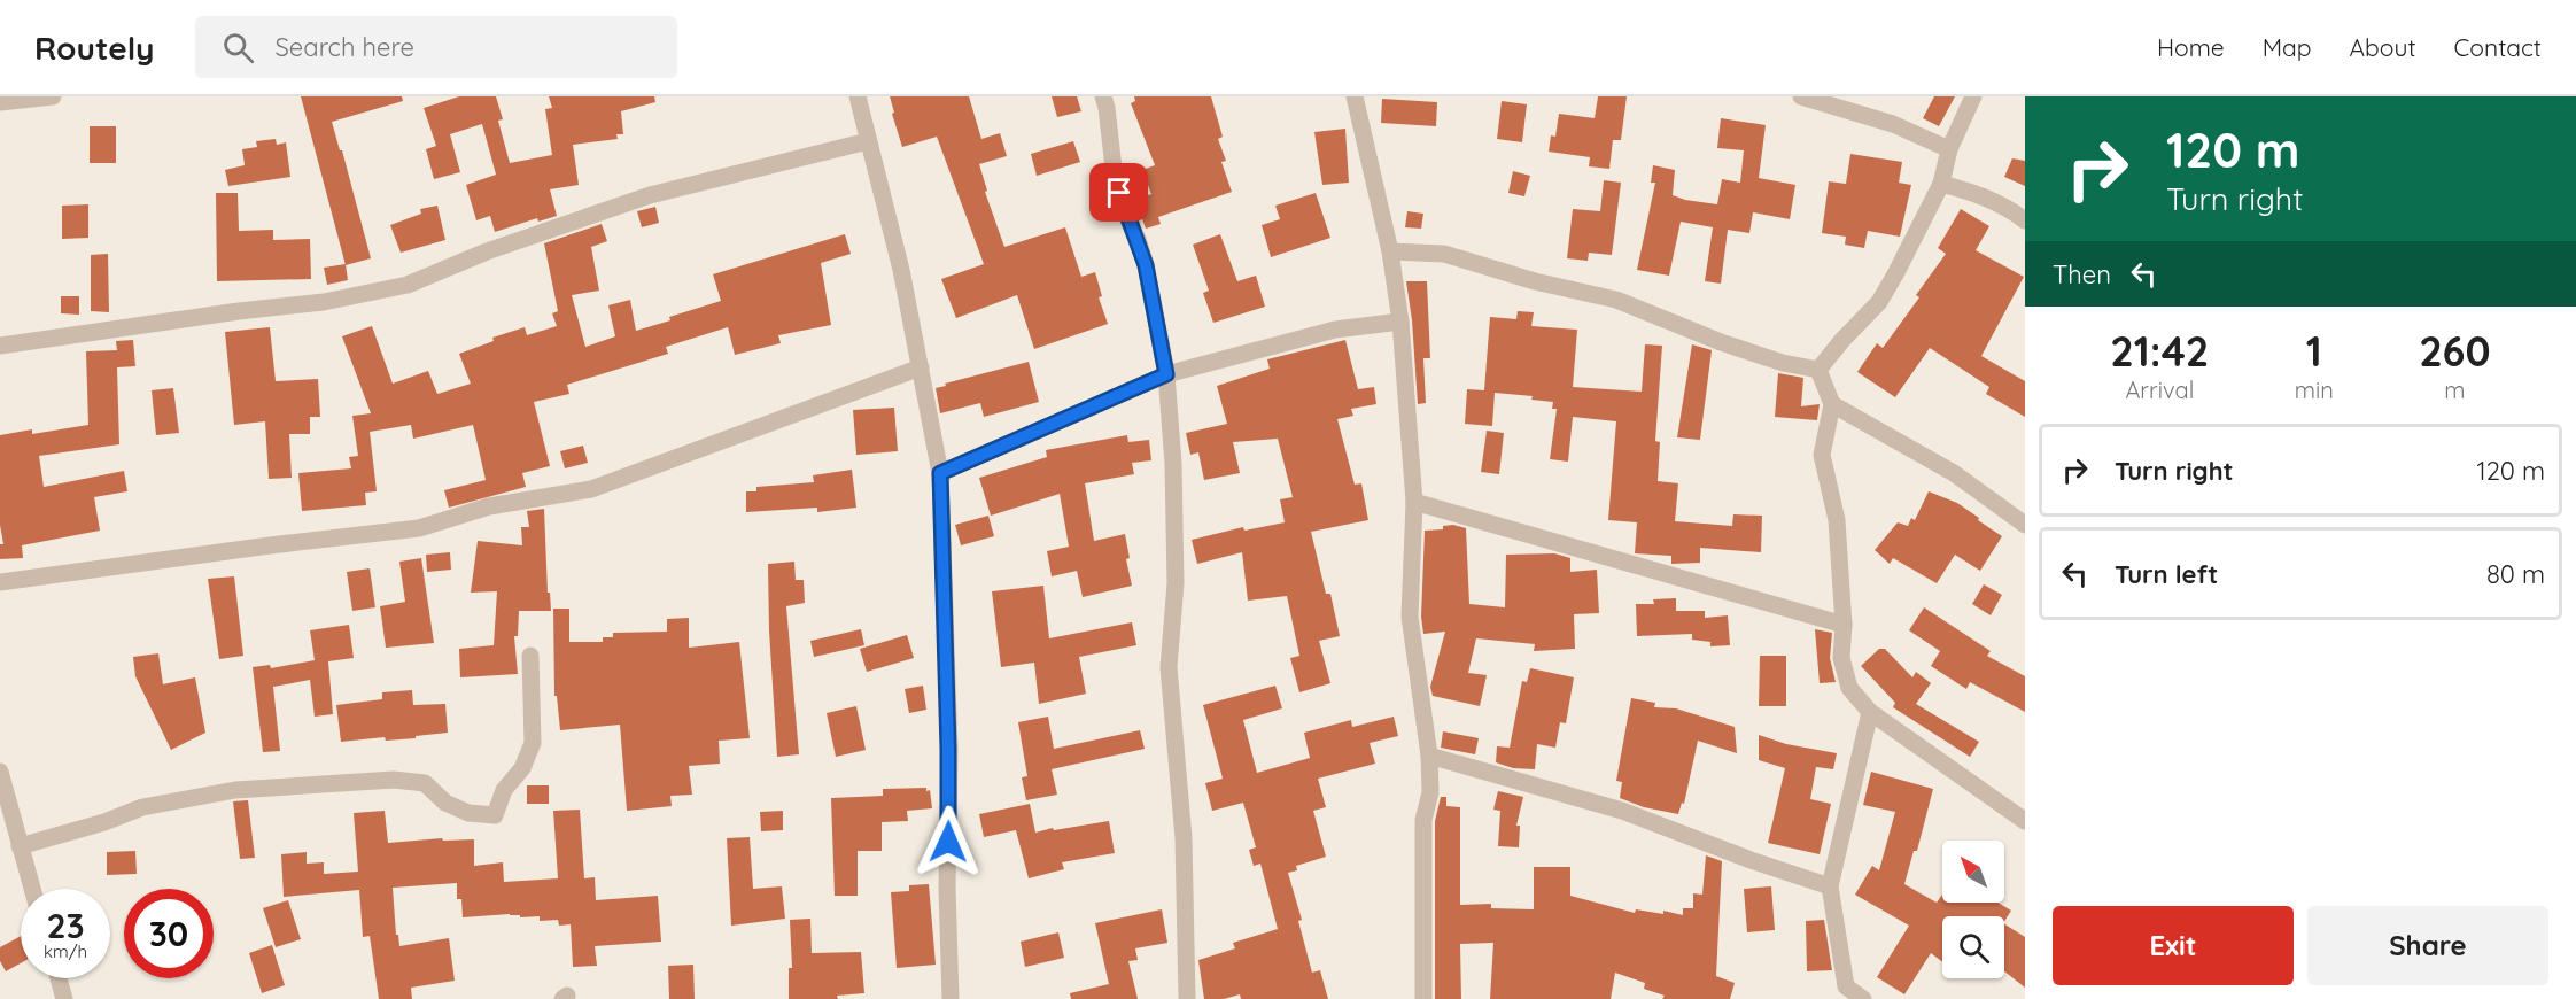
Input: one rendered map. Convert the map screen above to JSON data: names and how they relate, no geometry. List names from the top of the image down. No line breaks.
{"north":"top left","page":{"header":"Routely","search":"Search here","nav":["Home","Map","About","Contact"],"turn":["120 m","Turn right"],"then":"Then","eta":["21:42","Arrival","1","min","260","m"],"list":[{"name":"Turn right","value":"120 m"},{"name":"Turn left","value":"80 m"}],"speed":"23 km/h","limit":"30","buttons":["Exit","Share"]}}
